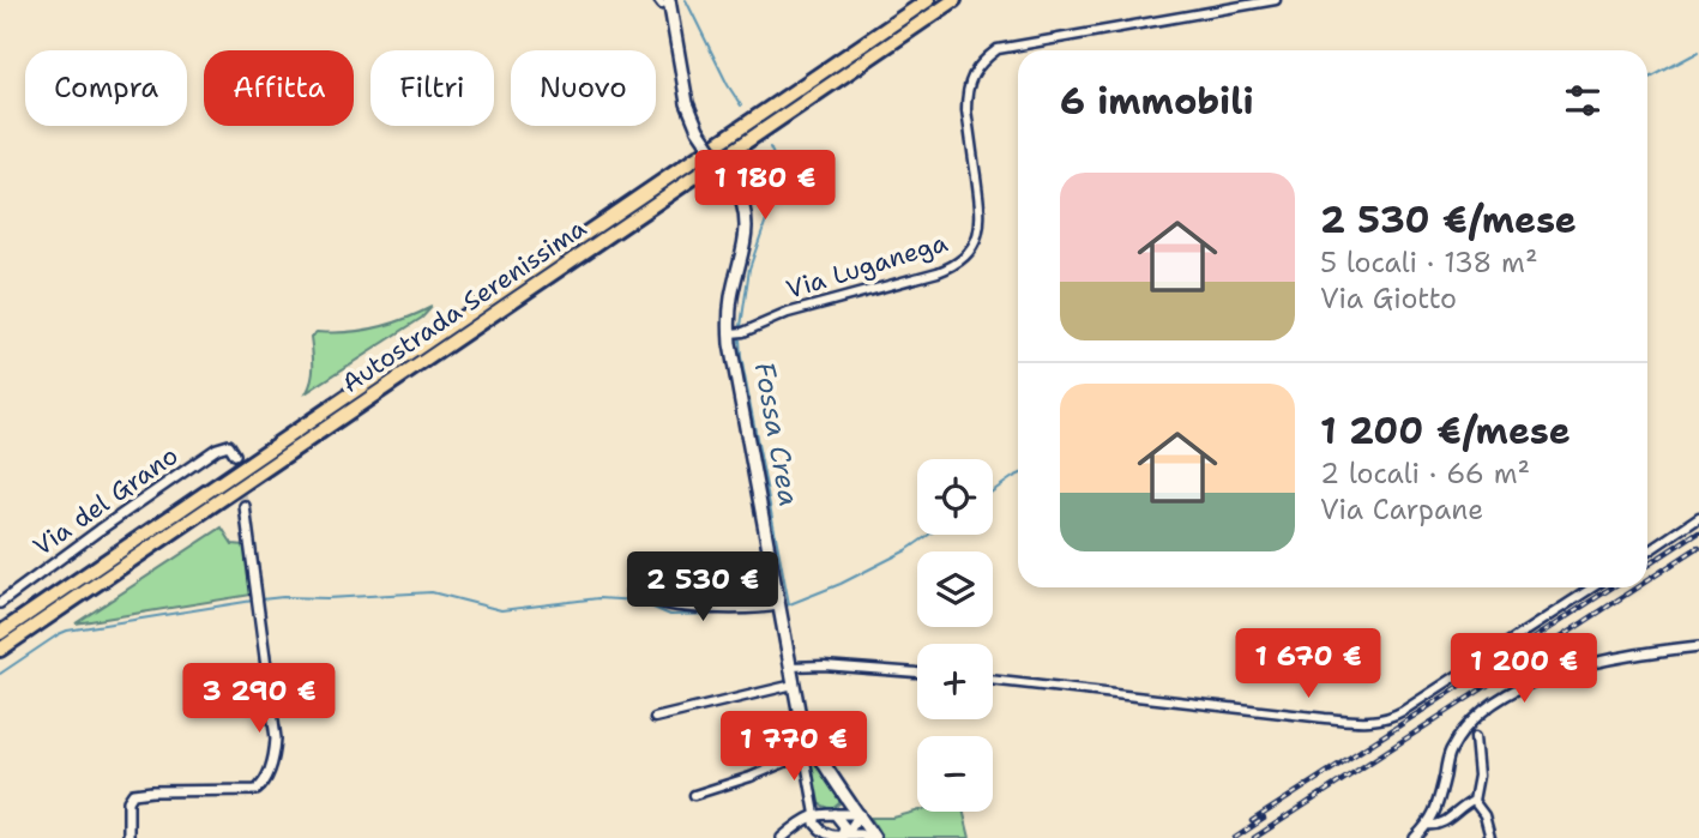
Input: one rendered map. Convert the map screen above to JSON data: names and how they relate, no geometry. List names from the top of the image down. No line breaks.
{"streets":{"highway":["Autostrada Serenissima"],"street":["Via Luganega","Via del Grano"]},"water":["Fossa Crea"],"page":{"chip":["Compra","Affitta","Filtri","Nuovo"],"heading":"6 immobili","price":["1 180 €","2 530 €","1 670 €","1 200 €","3 290 €","1 770 €"],"list":[{"name":"2 530 €/mese","note":"5 locali · 138 m² · Via Giotto"},{"name":"1 200 €/mese","note":"2 locali · 66 m² · Via Carpane"}],"map_buttons":["+","−"]}}
